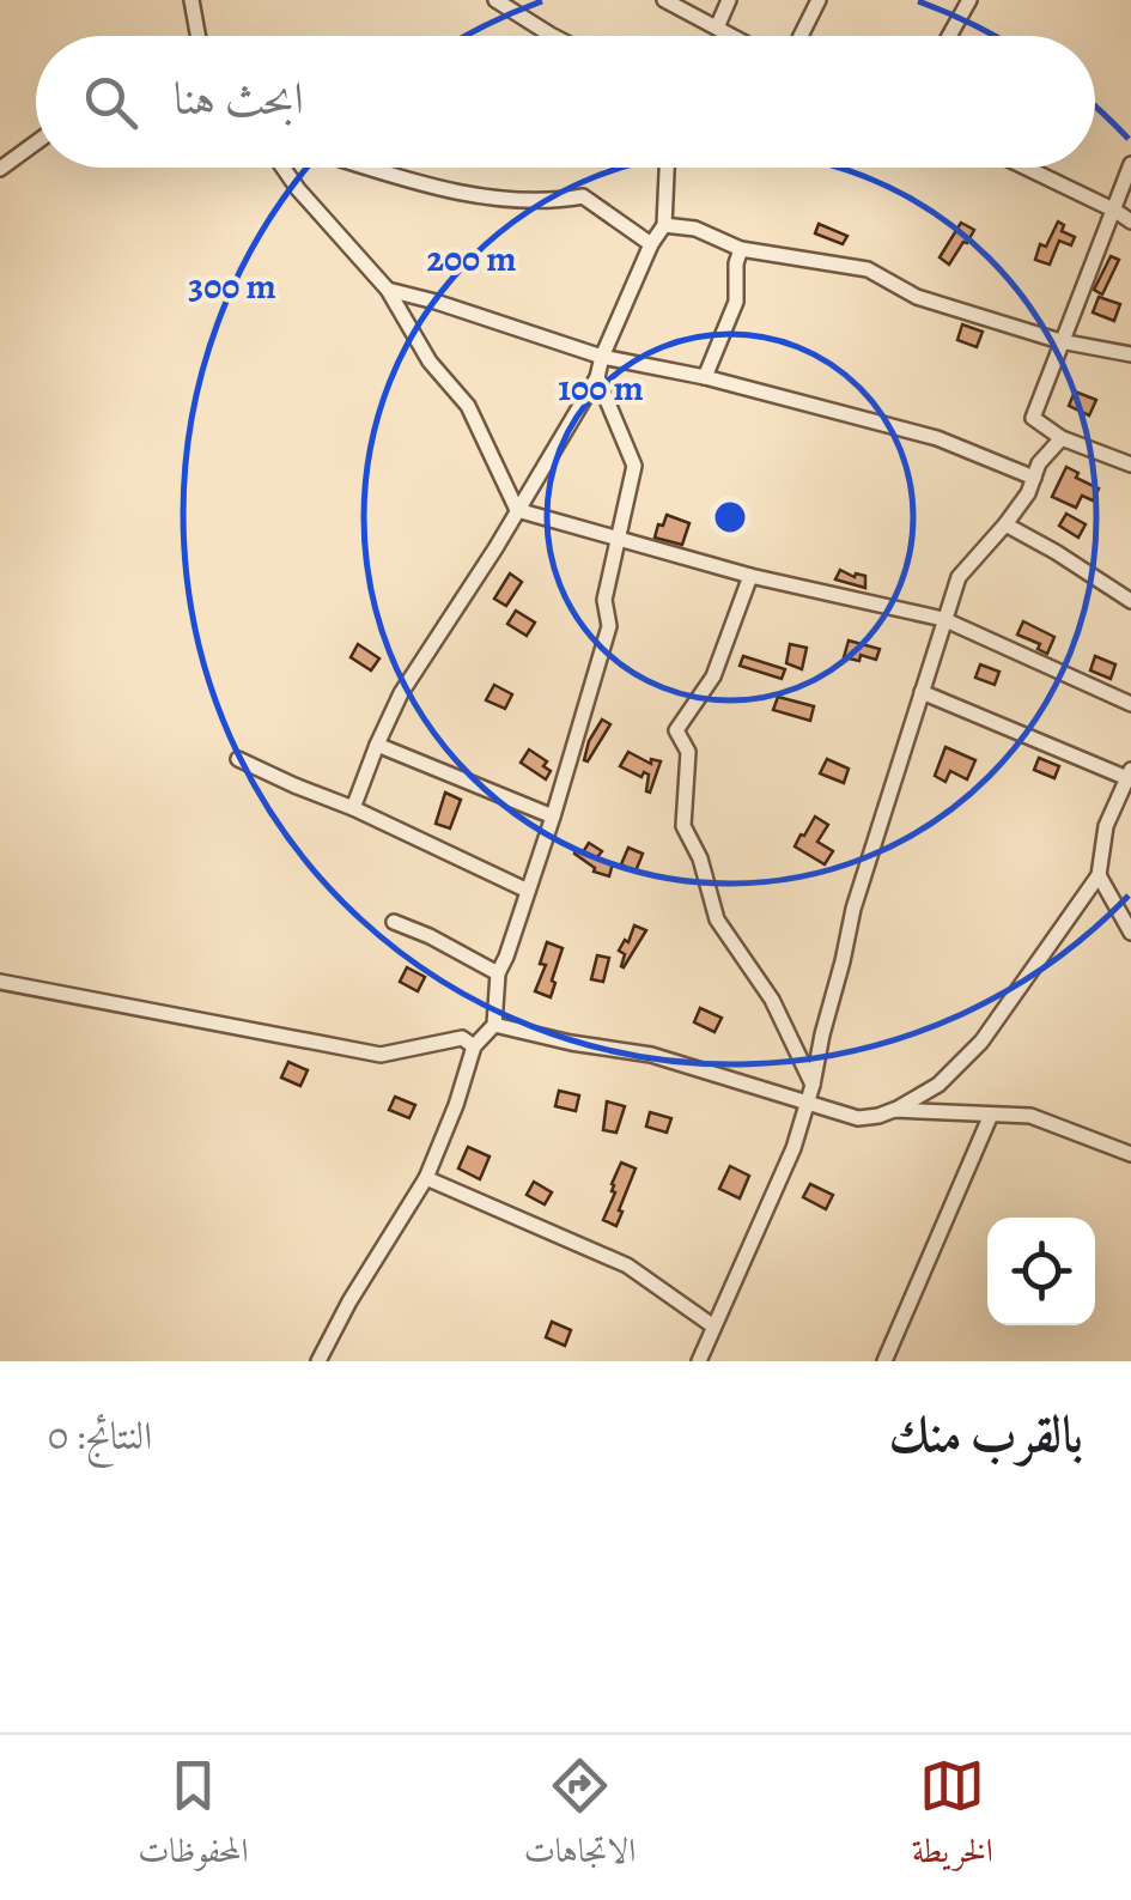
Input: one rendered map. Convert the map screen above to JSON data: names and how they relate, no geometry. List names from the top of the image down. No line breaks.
{"page":{"search":"ابحث هنا","heading":["بالقرب منك","النتائج: 0"],"nav":["الخريطة","الاتجاهات","المحفوظات"]},"rings":["200 m","300 m","100 m"]}
